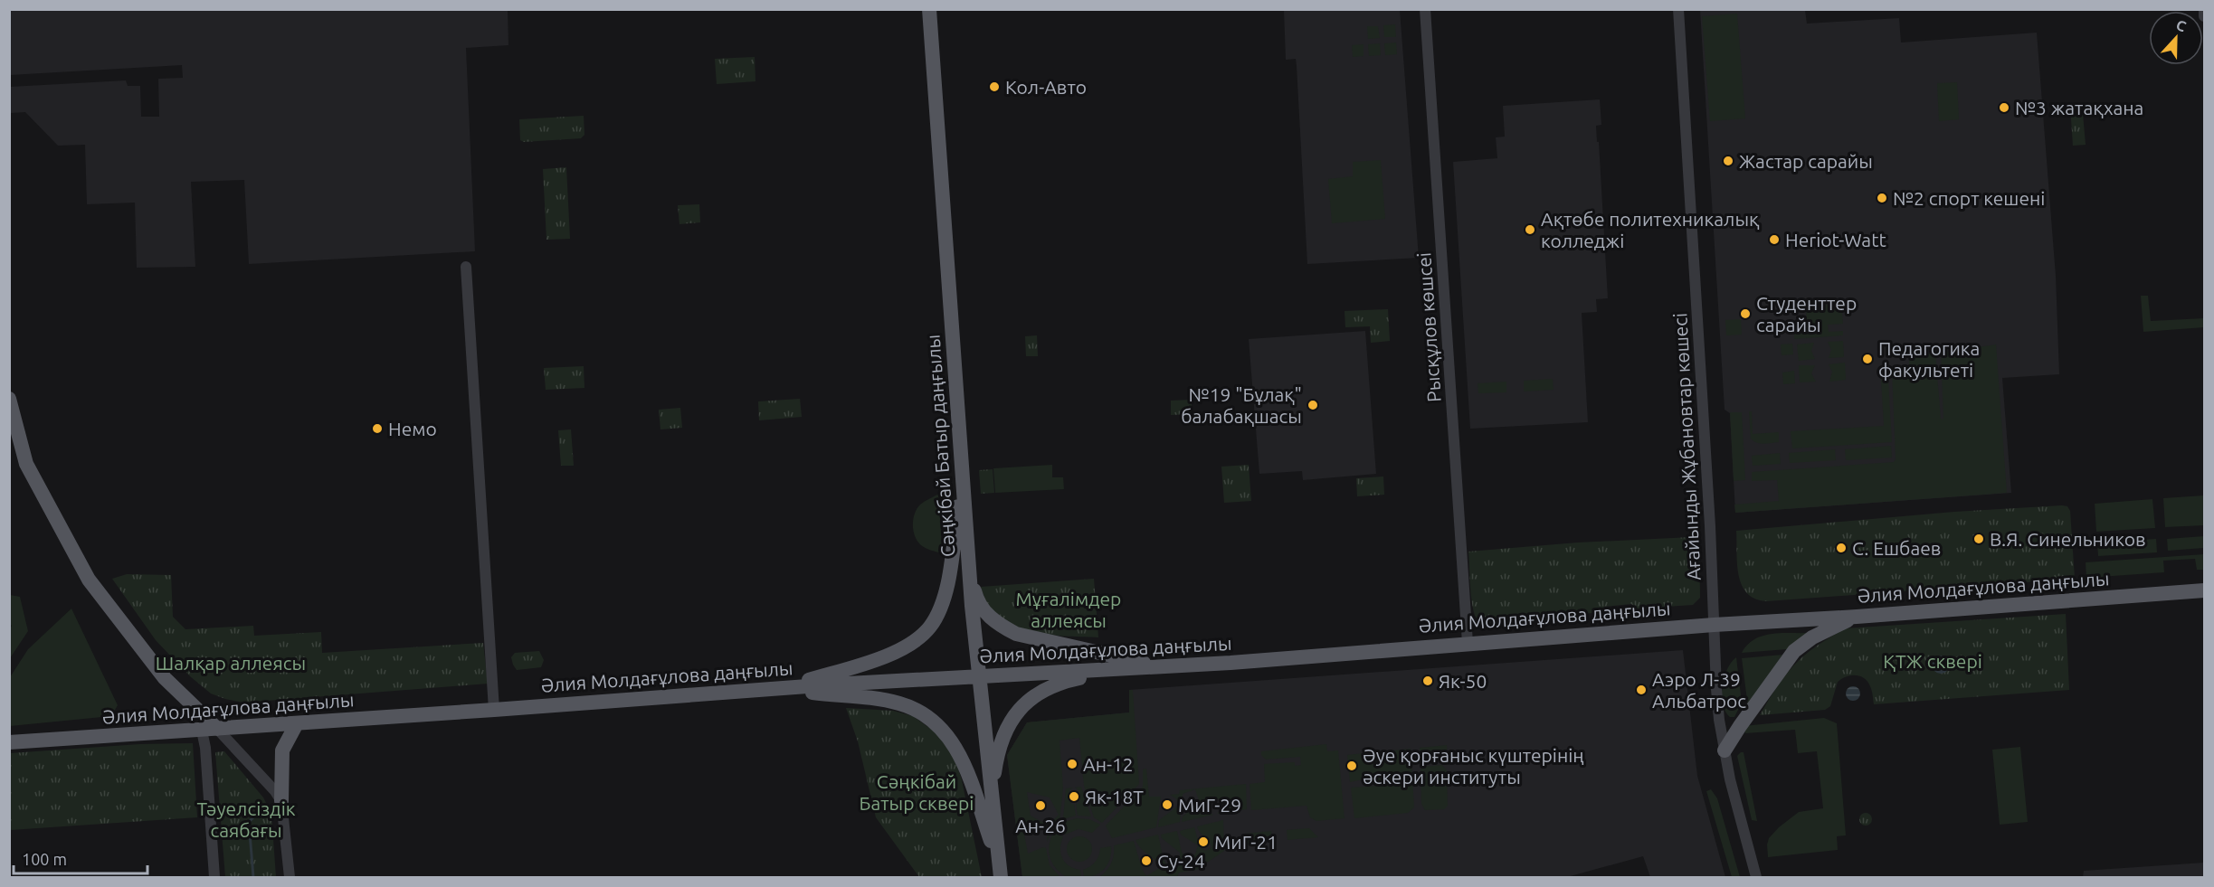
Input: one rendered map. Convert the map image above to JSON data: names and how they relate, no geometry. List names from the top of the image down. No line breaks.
{"streets":{"main road":["Сәңкібай Батыр даңғылы","Әлия Молдағұлова даңғылы"],"street":["Рысқұлов көшсеі","Ағайынды Жұбановтар көшесі"]},"crossings":[["Рысқұлов көшсеі","Әлия Молдағұлова даңғылы"],["Сәңкібай Батыр даңғылы","Әлия Молдағұлова даңғылы"],["Ағайынды Жұбановтар көшесі","Әлия Молдағұлова даңғылы"]],"parks":["Мұғалімдер аллеясы","ҚТЖ сквері","Шалқар аллеясы","Сәңкібай Батыр сквері","Тәуелсіздік саябағы"],"places":["Кол-Авто","№3 жатақхана","Жастар сарайы","№2 спорт кешені","Ақтөбе политехникалық колледжі","Heriot-Watt","Студенттер сарайы","Педагогика факультеті","№19 \"Бұлақ\" балабақшасы","Немо","В.Я. Синельников","С. Ешбаев","Як-50","Аэро Л-39 Альбатрос","Ан-12","Әуе қорғаныс күштерінің әскери институты","Як-18Т","МиГ-29","Ан-26","МиГ-21","Су-24"],"scale_bar":"100 m","north":"top"}
